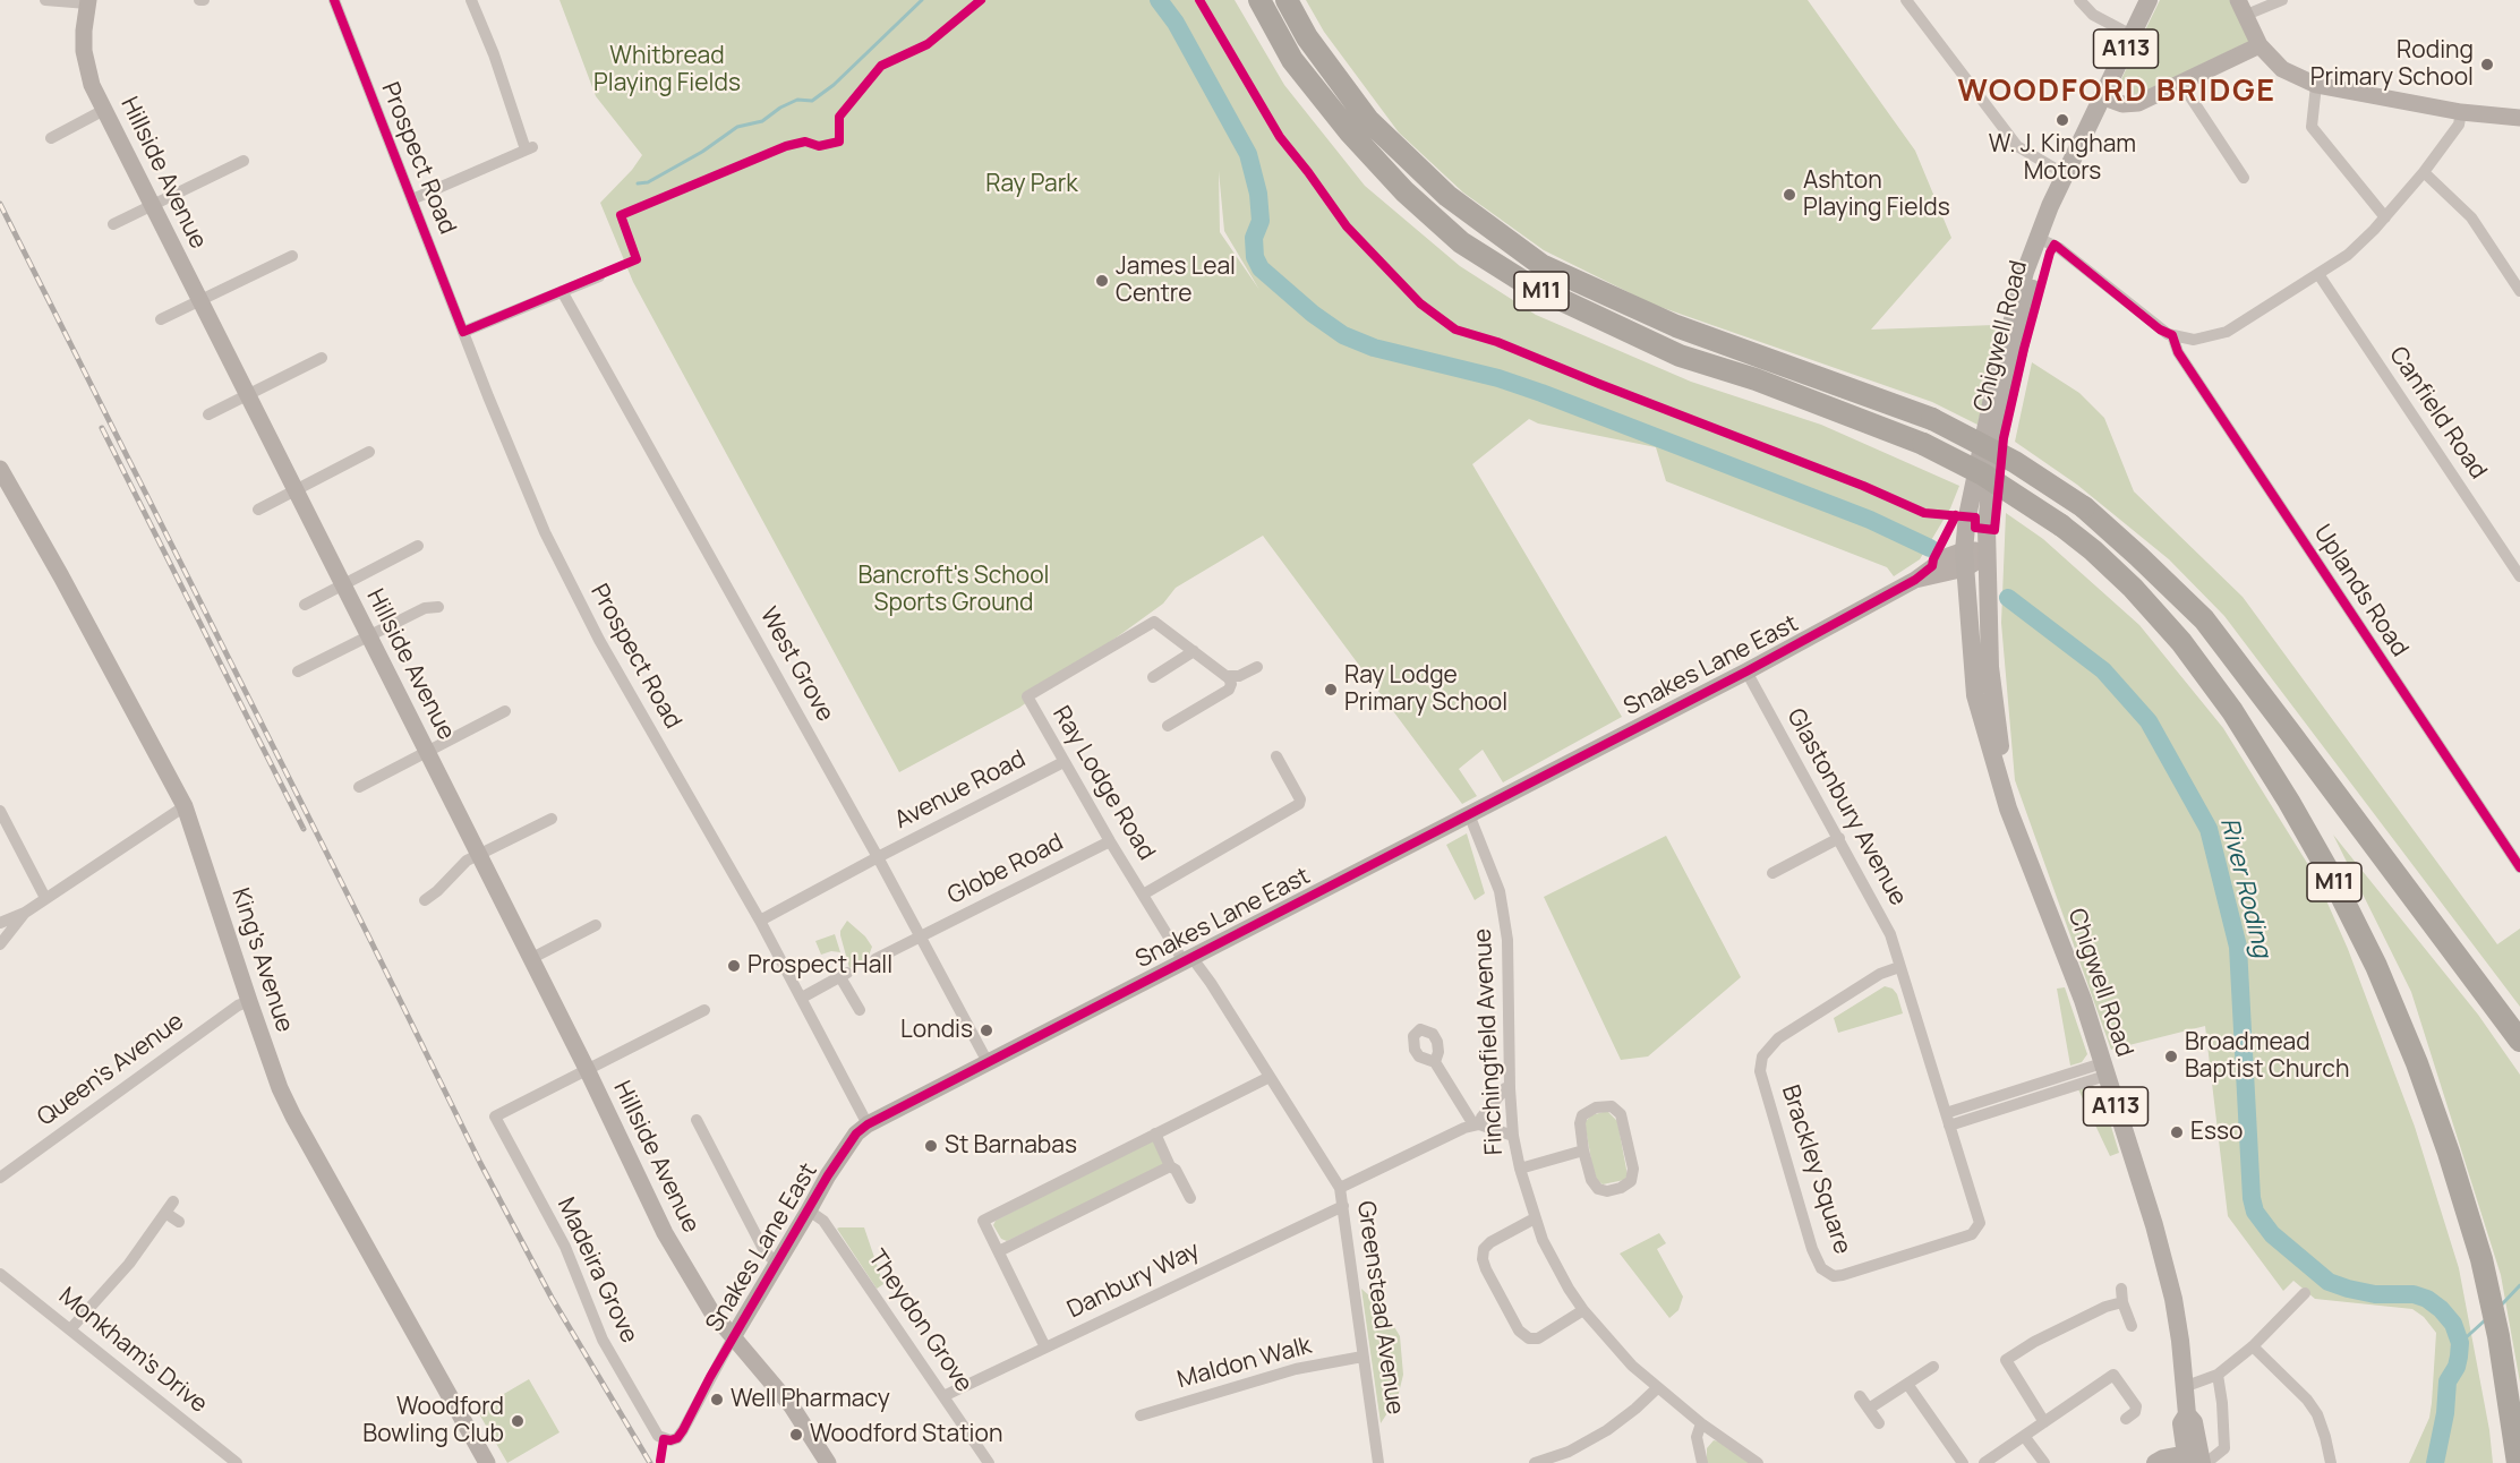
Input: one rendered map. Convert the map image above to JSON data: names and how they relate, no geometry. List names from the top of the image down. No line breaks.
{"streets":{"highway":["M11"],"main road":["A113","Chigwell Road"],"street":["Prospect Road","Hillside Avenue","Canfield Road","Uplands Road","West Grove","Snakes Lane East","Ray Lodge Road","Avenue Road","Glastonbury Avenue","Globe Road","King's Avenue","Finchingfield Avenue","Queen's Avenue","Brackley Square","Madeira Grove","Danbury Way","Greenstead Avenue","Theydon Grove","Monkham's Drive","Maldon Walk"]},"crossings":[["Prospect Road","Snakes Lane East"],["Prospect Road","Avenue Road"],["Hillside Avenue","Snakes Lane East"],["Hillside Avenue","Madeira Grove"],["Chigwell Road","Snakes Lane East"],["West Grove","Snakes Lane East"],["West Grove","Avenue Road"],["West Grove","Globe Road"],["Snakes Lane East","Ray Lodge Road"],["Snakes Lane East","Glastonbury Avenue"],["Snakes Lane East","Finchingfield Avenue"],["Snakes Lane East","Madeira Grove"],["Snakes Lane East","Greenstead Avenue"],["Snakes Lane East","Theydon Grove"],["Ray Lodge Road","Avenue Road"],["Ray Lodge Road","Globe Road"],["Ray Lodge Road","Greenstead Avenue"],["Glastonbury Avenue","Brackley Square"],["King's Avenue","Queen's Avenue"],["Danbury Way","Greenstead Avenue"],["Danbury Way","Theydon Grove"],["Greenstead Avenue","Maldon Walk"]],"districts":["WOODFORD BRIDGE"],"water":["River Roding"],"parks":["Whitbread Playing Fields","Ray Park","Bancroft's School Sports Ground"],"places":["Roding Primary School","W. J. Kingham Motors","Ashton Playing Fields","James Leal Centre","Ray Lodge Primary School","Prospect Hall","Londis","Broadmead Baptist Church","Esso","St Barnabas","Well Pharmacy","Woodford Bowling Club","Woodford Station"]}
